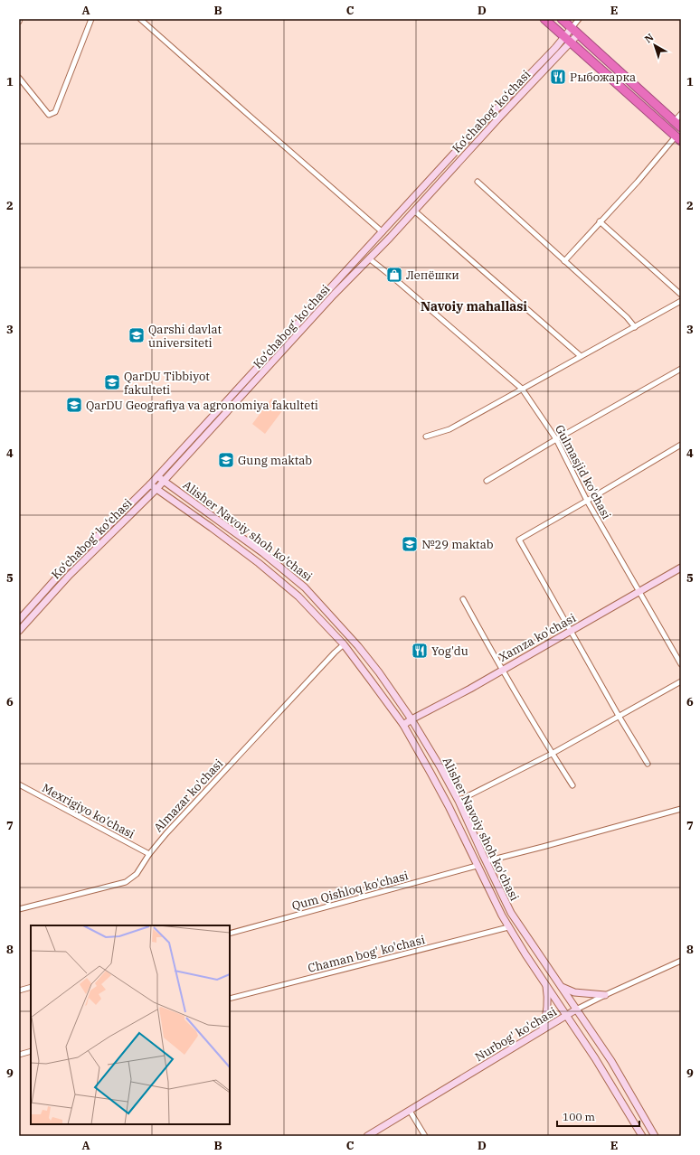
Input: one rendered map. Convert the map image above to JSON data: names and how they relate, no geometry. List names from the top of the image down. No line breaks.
{"streets":{"main road":["Ko‘chabog‘ ko‘chasi","Alisher Navoiy shoh ko'chasi","Xamza ko'chasi","Nurbog' ko'chasi"],"street":["Gulmasjid ko'chasi","Almazar ko'chasi","Mexrigiyo ko'chasi","Qum Qishloq ko'chasi","Chaman bog' ko'chasi"]},"crossings":[["Ko‘chabog‘ ko‘chasi","Gulmasjid ko'chasi"],["Ko‘chabog‘ ko‘chasi","Alisher Navoiy shoh ko'chasi"],["Gulmasjid ko'chasi","Xamza ko'chasi"],["Alisher Navoiy shoh ko'chasi","Xamza ko'chasi"],["Alisher Navoiy shoh ko'chasi","Almazar ko'chasi"],["Alisher Navoiy shoh ko'chasi","Qum Qishloq ko'chasi"],["Alisher Navoiy shoh ko'chasi","Chaman bog' ko'chasi"],["Alisher Navoiy shoh ko'chasi","Nurbog' ko'chasi"],["Almazar ko'chasi","Mexrigiyo ko'chasi"]],"districts":["Navoiy mahallasi"],"places":{"restaurant":["Рыбожарка","Yog'du"],"shop":["Лепёшки"],"school or university":["Qarshi davlat universiteti","QarDU Tibbiyot fakulteti","QarDU Geografiya va agronomiya fakulteti","Gung maktab","№29 maktab"]},"scale_bar":"100 m","north":"top left","grid":{"columns":["A","B","C","D","E"],"rows":["1","2","3","4","5","6","7","8","9"]}}
